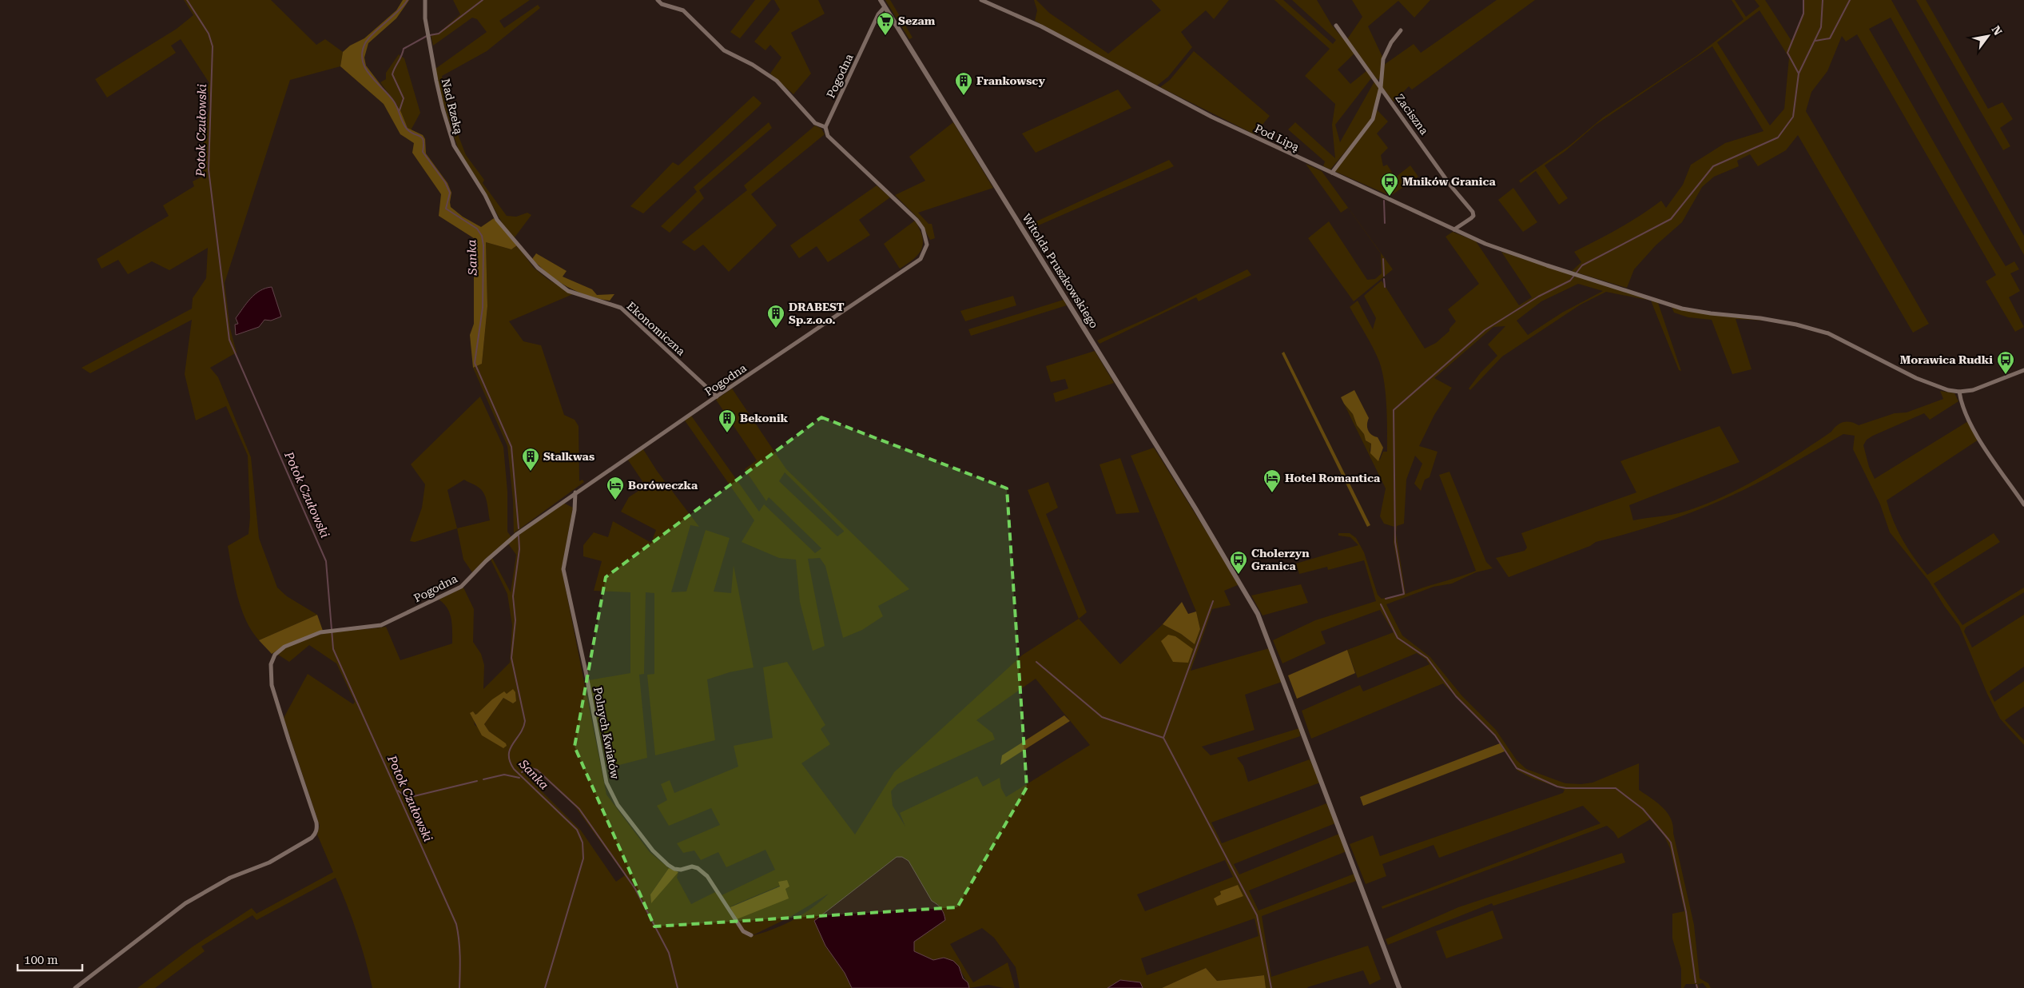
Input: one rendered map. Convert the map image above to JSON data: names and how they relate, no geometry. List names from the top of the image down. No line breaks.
{"streets":{"street":["Pogodna","Nad Rzeką","Zaciszna","Pod Lipą","Witolda Pruszkowskiego","Ekonomiczna","Polnych Kwiatów"]},"crossings":[["Pogodna","Witolda Pruszkowskiego"],["Pogodna","Ekonomiczna"],["Pogodna","Polnych Kwiatów"],["Nad Rzeką","Ekonomiczna"],["Zaciszna","Pod Lipą"]],"water":["Potok Czułowski","Sanka"],"places":{"supermarket":["Sezam"],"building":["Frankowscy","DRABEST Sp.z.o.o.","Bekonik","Stalkwas"],"bus stop":["Mników Granica","Morawica Rudki","Cholerzyn Granica"],"hotel":["Hotel Romantica","Boróweczka"]},"scale_bar":"100 m","north":"top right"}
